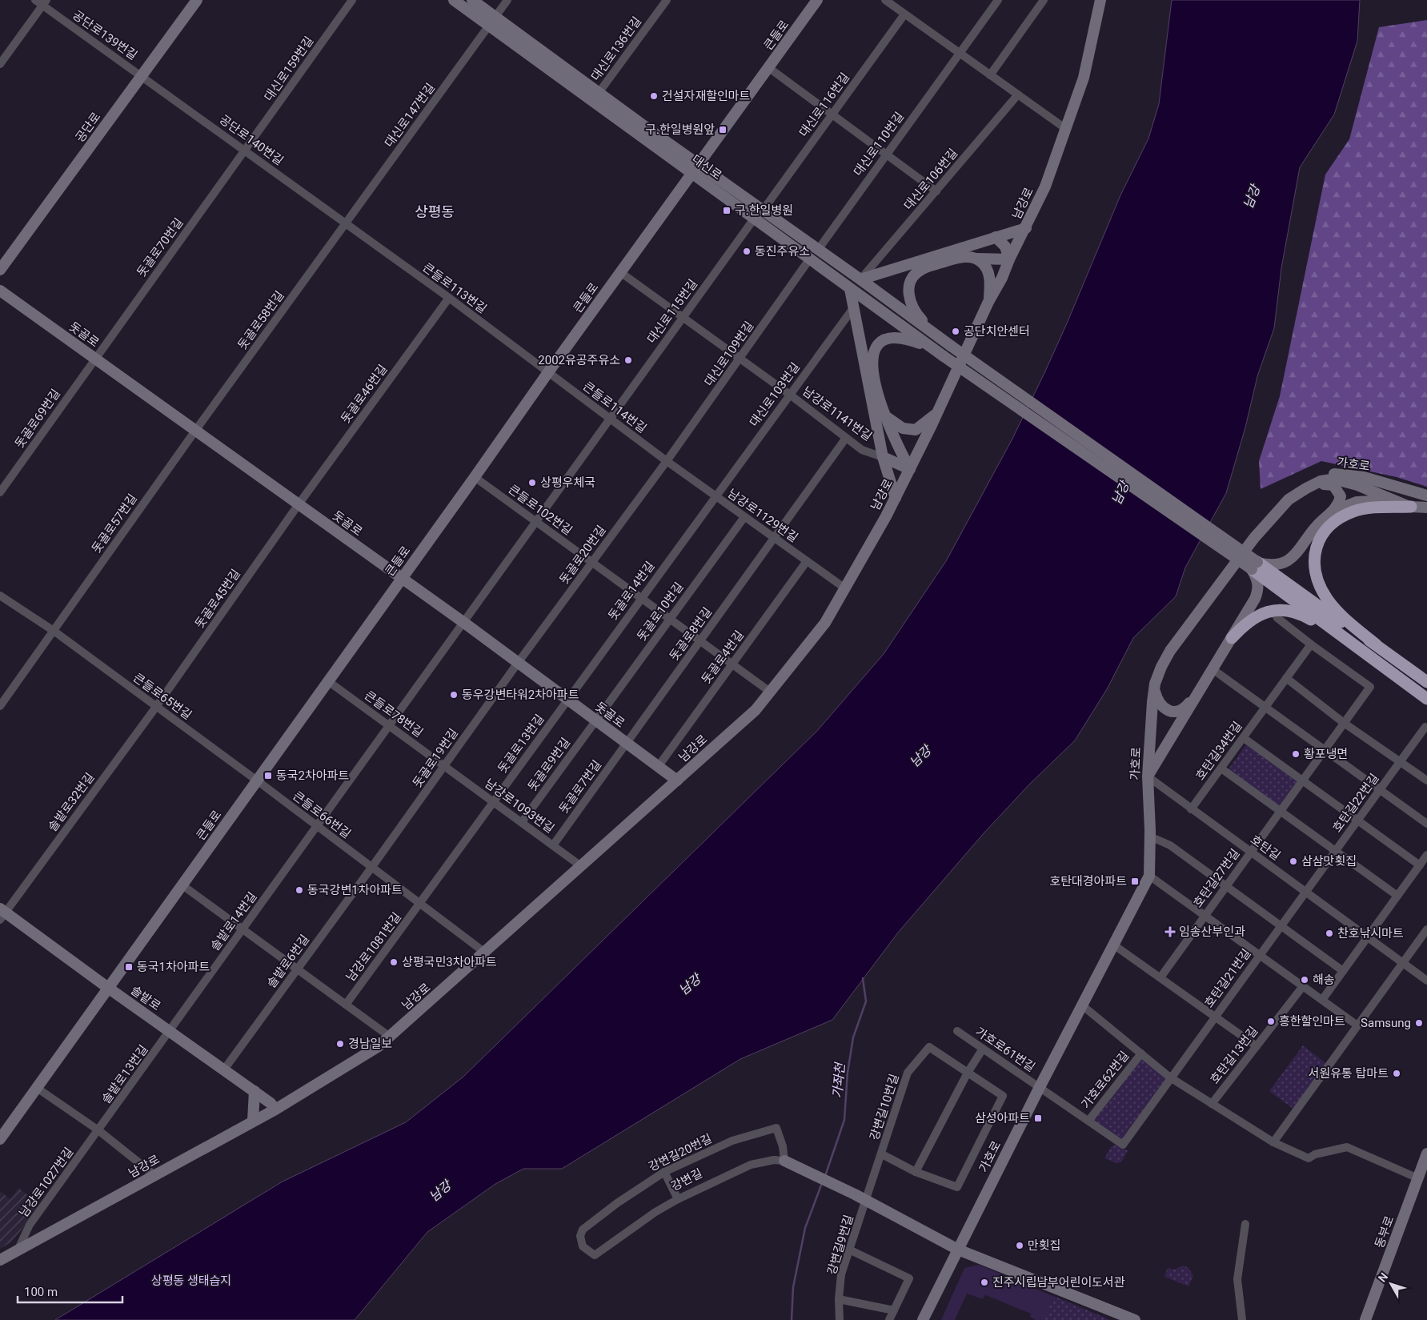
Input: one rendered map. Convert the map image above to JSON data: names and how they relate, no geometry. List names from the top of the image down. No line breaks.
{"streets":{"street":["공단로139번길","큰들로","대신로136번길","대신로159번길","대신로116번길","대신로147번길","공단로","공단로140번길","대신로110번길","대신로","대신로106번길","남강로","돗골로70번길","큰들로113번길","대신로115번길","돗골로58번길","돗골로","대신로109번길","돗골로46번길","대신로103번길","큰들로114번길","남강로1141번길","돗골로69번길","가호로","큰들로102번길","남강로1129번길","돗골로57번길","돗골로20번길","돗골로14번길","돗골로45번길","돗골로10번길","돗골로8번길","돗골로4번길","큰들로65번길","큰들로78번길","돗골로13번길","호탄길34번길","돗골로19번길","돗골로9번길","돗골로7번길","솔밭로32번길","호탄길22번길","남강로1093번길","큰들로66번길","호탄길","호탄길27번길","솔밭로14번길","남강로1081번길","솔밭로6번길","호탄길21번길","솔밭로","가호로61번길","호탄길13번길","솔밭로13번길","가호로62번길","강변길10번길","강변길20번길","강변길","남강로1027번길","동부로","강변길9번길"]},"crossings":[["공단로139번길","공단로"],["공단로139번길","공단로140번길"],["큰들로","대신로"],["큰들로","큰들로113번길"],["큰들로","돗골로"],["큰들로","큰들로114번길"],["큰들로","남강로1141번길"],["큰들로","큰들로102번길"],["큰들로","큰들로65번길"],["큰들로","큰들로78번길"],["큰들로","큰들로66번길"],["큰들로","솔밭로"],["대신로136번길","대신로"],["대신로159번길","공단로140번길"],["대신로159번길","돗골로70번길"],["대신로116번길","대신로"],["대신로147번길","공단로140번길"],["대신로147번길","대신로"],["대신로147번길","큰들로113번길"],["대신로147번길","돗골로58번길"],["공단로","공단로140번길"],["공단로140번길","돗골로70번길"],["공단로140번길","큰들로113번길"],["공단로140번길","돗골로58번길"],["대신로110번길","대신로"],["대신로","대신로106번길"],["대신로","대신로115번길"],["대신로","대신로109번길"],["남강로","돗골로"],["남강로","큰들로102번길"],["남강로","남강로1129번길"],["남강로","남강로1093번길"],["남강로","솔밭로"],["남강로","남강로1027번길"],["돗골로70번길","돗골로"],["돗골로70번길","돗골로69번길"],["큰들로113번길","돗골로58번길"],["큰들로113번길","돗골로46번길"],["큰들로113번길","큰들로114번길"],["대신로115번길","돗골로"],["대신로115번길","큰들로114번길"],["대신로115번길","남강로1141번길"],["대신로115번길","큰들로102번길"],["대신로115번길","솔밭로14번길"],["돗골로58번길","돗골로"],["돗골로58번길","돗골로57번길"],["돗골로","돗골로46번길"],["돗골로","돗골로69번길"],["돗골로","돗골로57번길"],["돗골로","돗골로20번길"],["돗골로","돗골로14번길"],["돗골로","돗골로45번길"],["돗골로","돗골로10번길"],["돗골로","돗골로8번길"],["돗골로","돗골로4번길"],["돗골로","돗골로13번길"],["돗골로","돗골로19번길"],["돗골로","돗골로9번길"],["돗골로","돗골로7번길"],["돗골로","솔밭로14번길"],["대신로109번길","큰들로114번길"],["대신로109번길","남강로1141번길"],["대신로109번길","남강로1129번길"],["대신로109번길","돗골로20번길"],["돗골로46번길","돗골로45번길"],["대신로103번길","남강로1141번길"],["대신로103번길","남강로1129번길"],["대신로103번길","돗골로14번길"],["큰들로114번길","남강로1129번길"],["큰들로114번길","돗골로20번길"],["남강로1141번길","돗골로8번길"],["가호로","호탄길"],["가호로","가호로61번길"],["가호로","가호로62번길"],["큰들로102번길","돗골로20번길"],["큰들로102번길","돗골로14번길"],["큰들로102번길","돗골로10번길"],["큰들로102번길","돗골로8번길"],["큰들로102번길","돗골로4번길"],["남강로1129번길","돗골로20번길"],["남강로1129번길","돗골로14번길"],["남강로1129번길","돗골로10번길"],["남강로1129번길","돗골로8번길"],["남강로1129번길","돗골로4번길"],["돗골로57번길","큰들로65번길"],["돗골로20번길","돗골로19번길"],["돗골로14번길","돗골로13번길"],["돗골로45번길","큰들로65번길"],["돗골로45번길","솔밭로32번길"],["돗골로10번길","돗골로9번길"],["돗골로8번길","돗골로7번길"],["큰들로65번길","솔밭로32번길"],["큰들로65번길","큰들로66번길"],["큰들로78번길","돗골로19번길"],["큰들로78번길","남강로1093번길"],["큰들로78번길","솔밭로14번길"],["돗골로13번길","남강로1093번길"],["돗골로13번길","남강로1081번길"],["호탄길34번길","호탄길"],["호탄길34번길","호탄길27번길"],["돗골로19번길","남강로1093번길"],["돗골로19번길","큰들로66번길"],["돗골로19번길","솔밭로6번길"],["돗골로9번길","남강로1093번길"],["돗골로7번길","남강로1093번길"],["솔밭로32번길","솔밭로"],["호탄길22번길","호탄길"],["호탄길22번길","호탄길21번길"],["큰들로66번길","솔밭로14번길"],["큰들로66번길","솔밭로6번길"],["호탄길","호탄길27번길"],["호탄길","호탄길21번길"],["솔밭로14번길","솔밭로"],["솔밭로14번길","솔밭로13번길"],["솔밭로6번길","솔밭로"],["호탄길21번길","가호로62번길"],["솔밭로","솔밭로13번길"],["가호로61번길","가호로62번길"],["솔밭로13번길","남강로1027번길"],["강변길10번길","강변길"],["강변길10번길","강변길9번길"],["강변길20번길","강변길"],["강변길","강변길9번길"]],"districts":["상평동"],"water":["남강","가좌천"],"parks":["상평동 생태습지"],"places":{"other":["건설자재할인마트","동진주유소","공단치안센터","2002유공주유소","상평우체국","동우강변타워2차아파트","황포냉면","삼삼맛횟집","동국강변1차아파트","찬호낚시마트","상평국민3차아파트","해송","흥한할인마트","Samsung","경남일보","서원유통 탑마트","만횟집","진주시립남부어린이도서관"],"transit":["구.한일병원앞","구.한일병원","동국2차아파트","호탄대경아파트","동국1차아파트","삼성아파트"],"health":["임송산부인과"]},"scale_bar":"100 m","north":"top left"}
